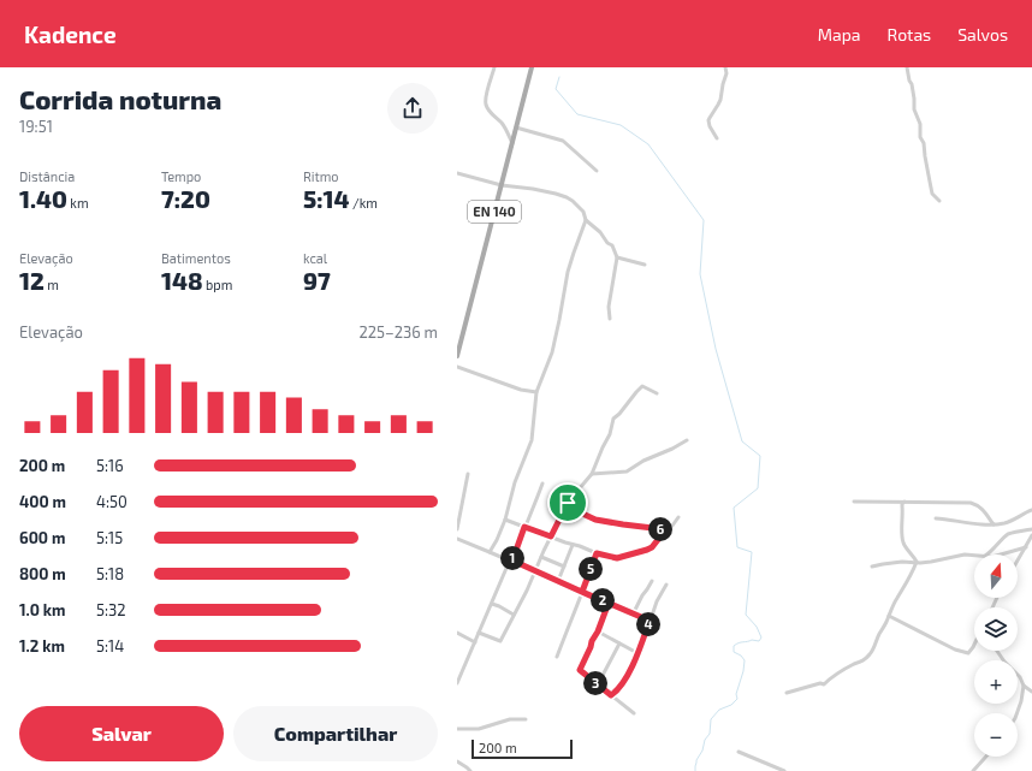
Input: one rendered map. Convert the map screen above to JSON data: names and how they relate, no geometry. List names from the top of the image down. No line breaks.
{"streets":{"main road":["EN 140"]},"scale_bar":"200 m","north":"top","page":{"header":"Kadence","nav":["Mapa","Rotas","Salvos"],"heading":["Corrida noturna","19:51"],"stats":[["Distância","1.40 km"],["Tempo","7:20"],["Ritmo","5:14 /km"],["Elevação","12 m"],["Batimentos","148 bpm"],["kcal","97"]],"chart":["Elevação","225–236 m"],"list":[{"name":"200 m","note":"5:16"},{"name":"400 m","note":"4:50"},{"name":"600 m","note":"5:15"},{"name":"800 m","note":"5:18"},{"name":"1.0 km","note":"5:32"},{"name":"1.2 km","note":"5:14"}],"pins":["6","1","5","2","4","3"],"map_buttons":["+","−"],"buttons":["Salvar","Compartilhar"],"scale":"200 m"}}
